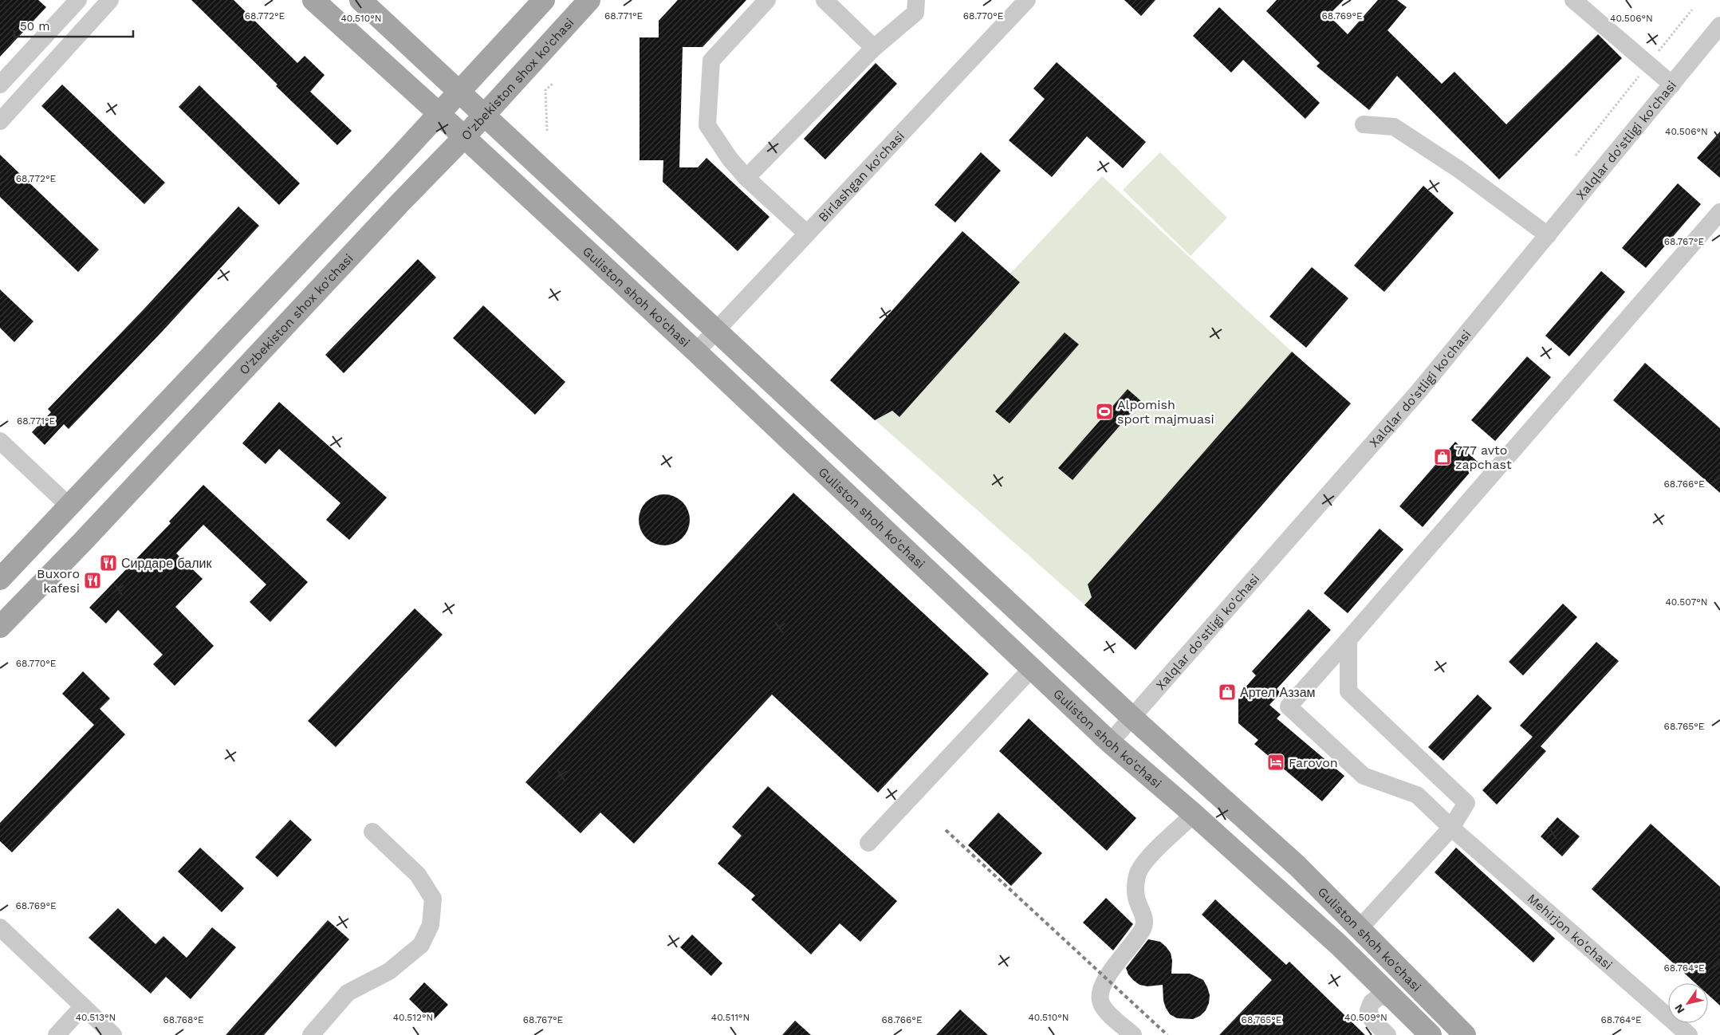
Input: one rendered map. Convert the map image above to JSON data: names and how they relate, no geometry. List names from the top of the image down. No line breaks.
{"streets":{"main road":["O'zbekiston shox ko'chasi","Guliston shoh ko'chasi"],"street":["Xalqlar do'stligi ko'chasi","Birlashgan ko'chasi","Mehirjon ko'chasi"]},"crossings":[["O'zbekiston shox ko'chasi","Guliston shoh ko'chasi"],["Xalqlar do'stligi ko'chasi","Guliston shoh ko'chasi"],["Birlashgan ko'chasi","Guliston shoh ko'chasi"]],"places":{"sports":["Alpomish sport majmuasi"],"shop":["777 avto zapchast","Артел Аззам"],"restaurant":["Сирдаре балик","Buxoro kafesi"],"hotel":["Farovon"]},"scale_bar":"50 m","north":"bottom left","coordinates":["68.772°E","68.771°E","68.770°E","68.769°E","40.510°N","40.506°N","68.767°E","68.766°E","40.507°N","68.765°E","68.764°E","40.513°N","40.512°N","40.511°N","40.509°N","68.768°E"]}
